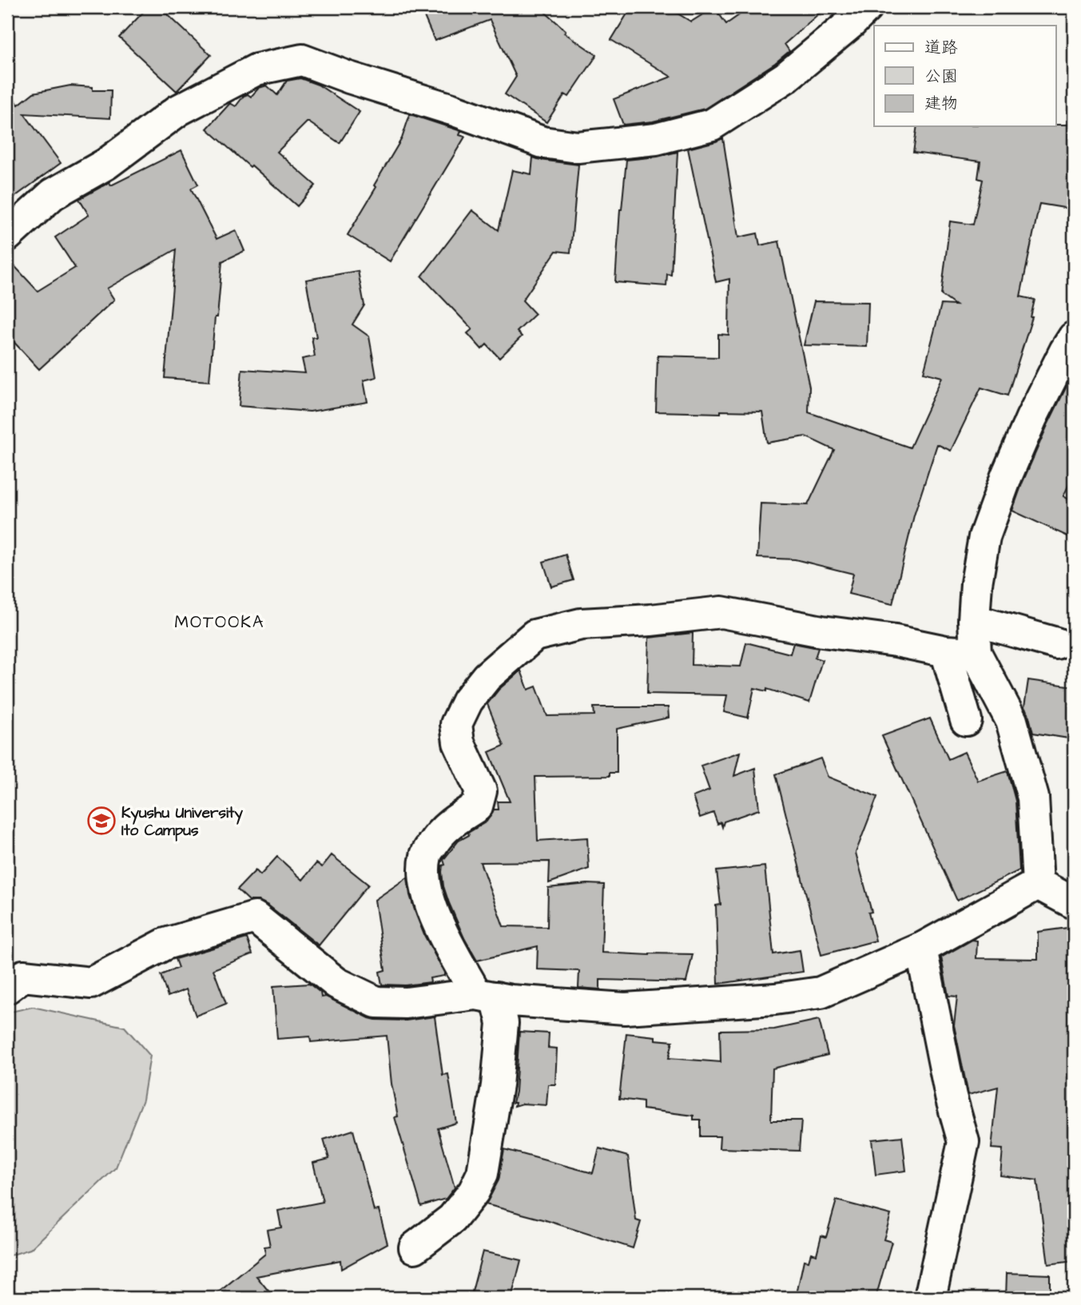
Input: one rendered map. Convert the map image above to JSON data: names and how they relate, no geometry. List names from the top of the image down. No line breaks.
{"districts":["MOTOOKA"],"places":{"school or university":["Kyushu University Ito Campus"]},"legend":["道路","公園","建物"]}
